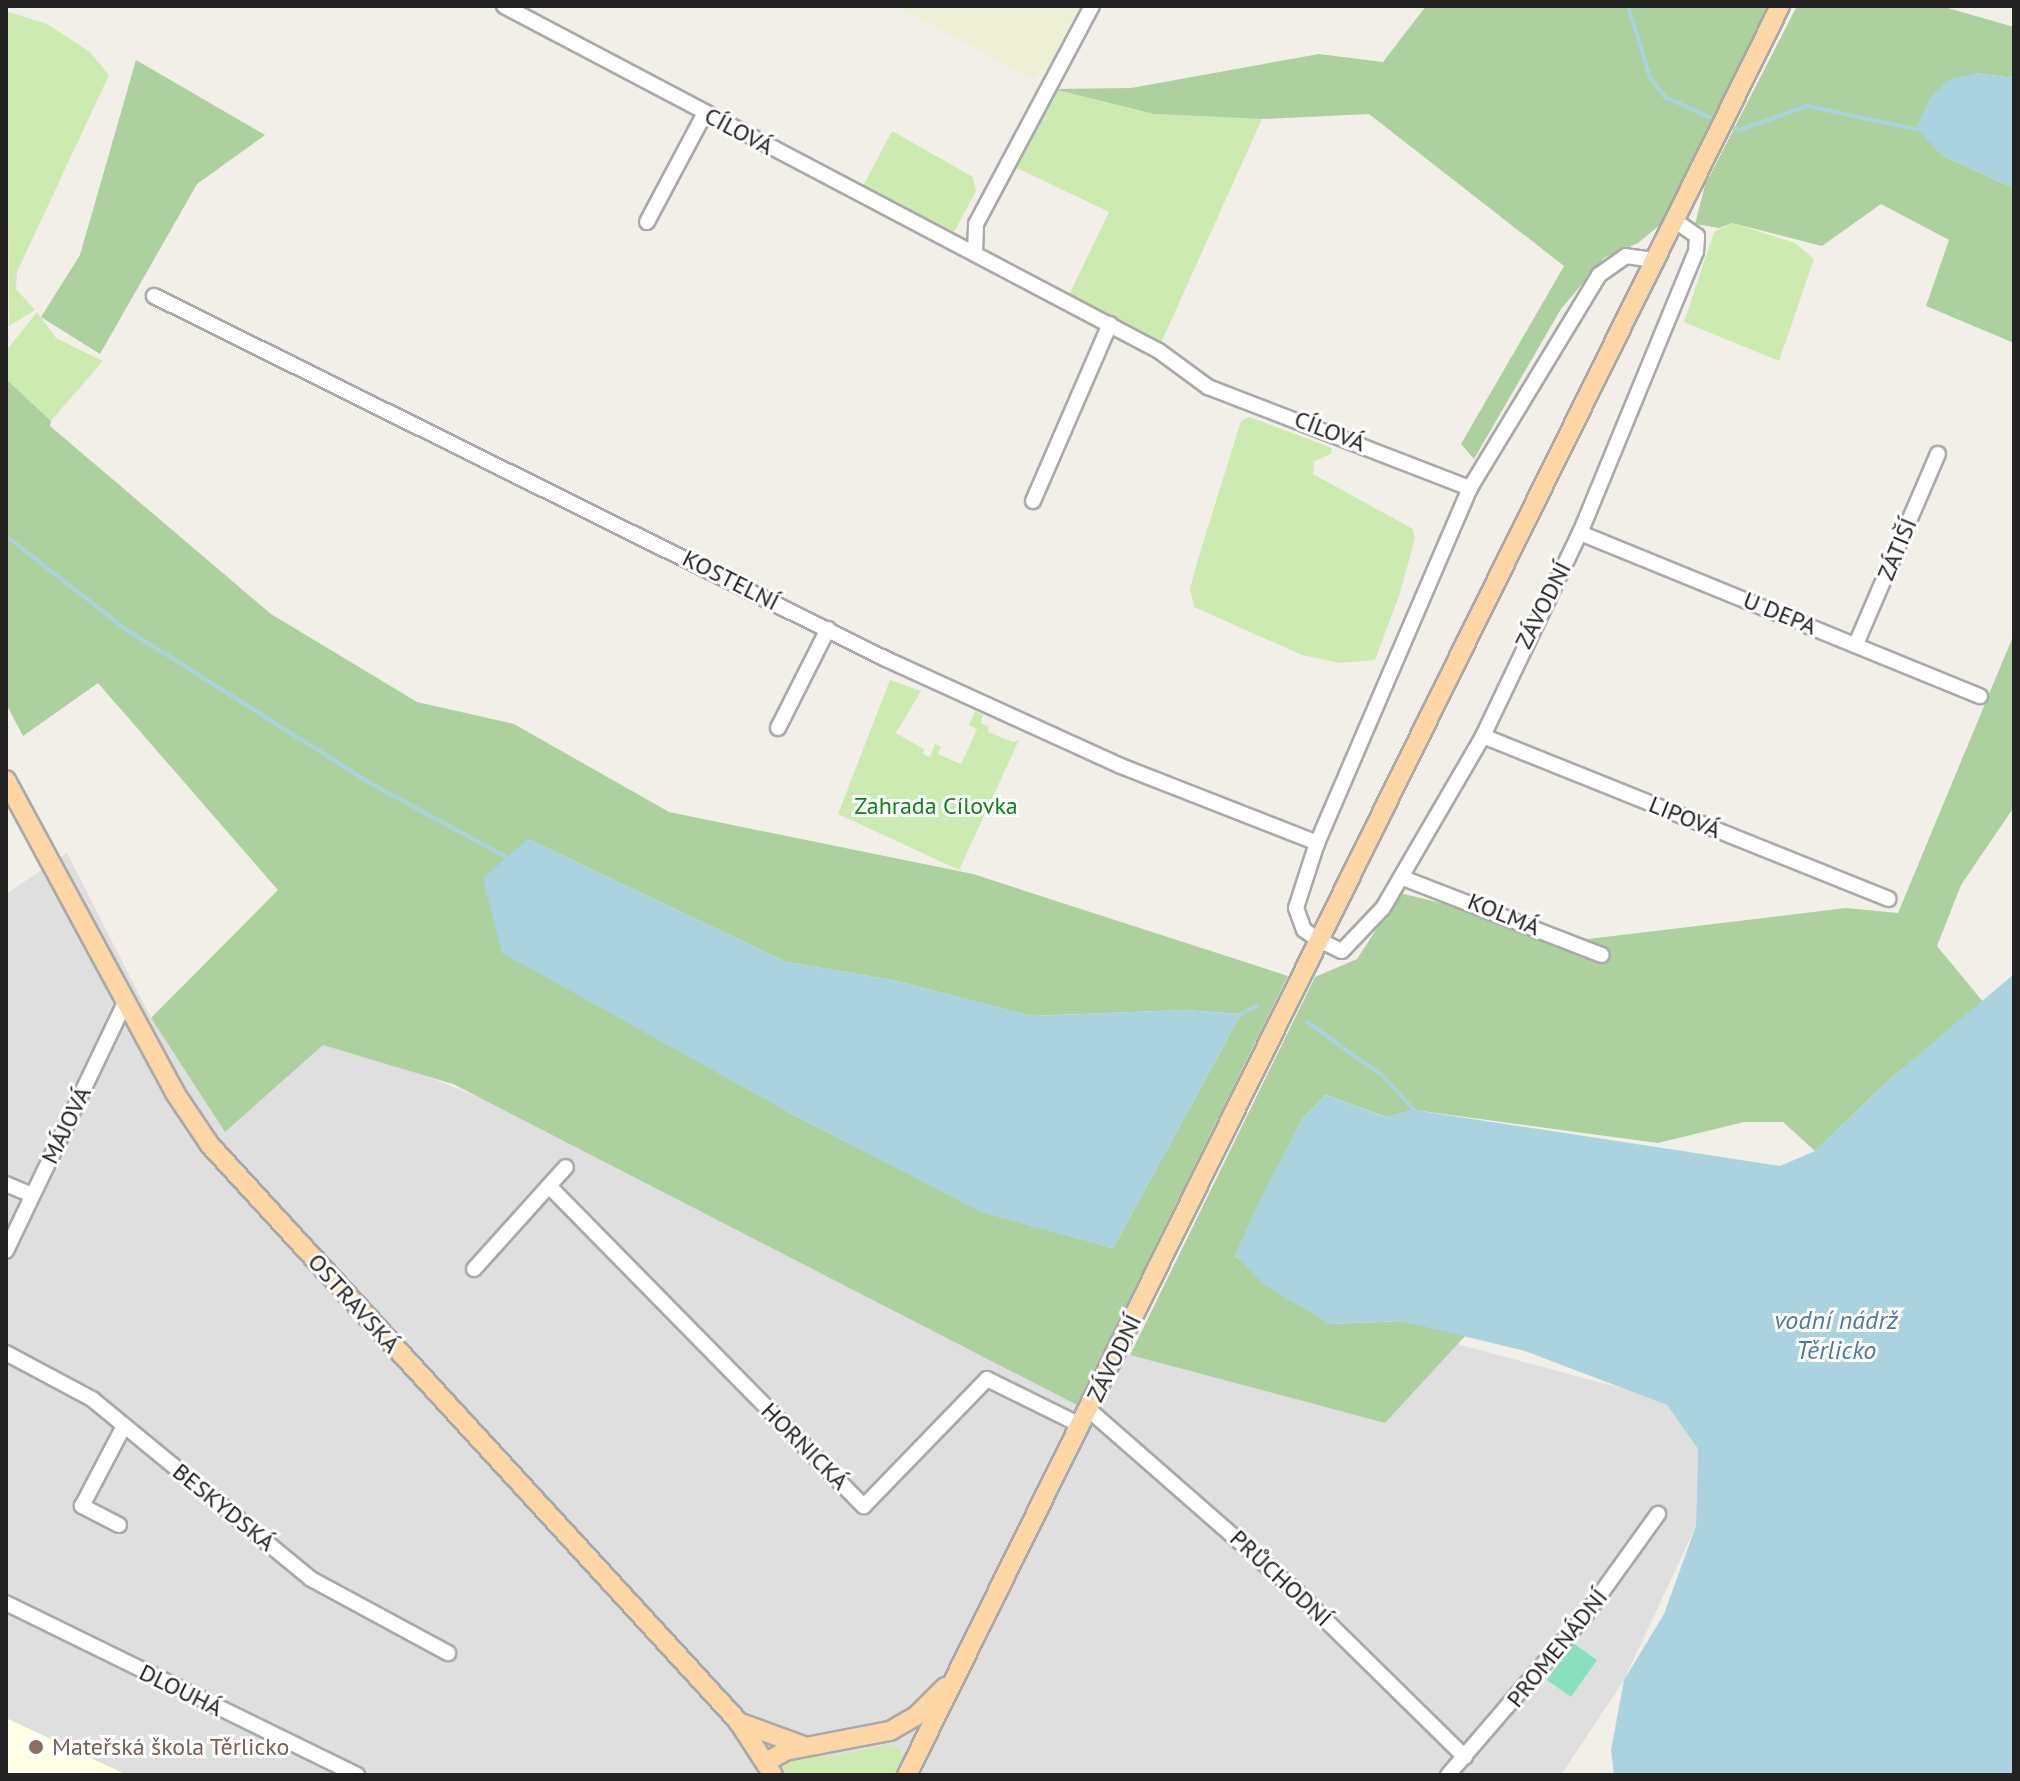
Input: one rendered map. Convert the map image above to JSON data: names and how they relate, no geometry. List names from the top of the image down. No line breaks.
{"streets":{"main road":["ZÁVODNÍ","OSTRAVSKÁ"],"street":["CÍLOVÁ","ZÁTIŠÍ","KOSTELNÍ","U DEPA","LIPOVÁ","KOLMÁ","MÁJOVÁ","HORNICKÁ","BESKYDSKÁ","PRŮCHODNÍ","PROMENÁDNÍ","DLOUHÁ"]},"crossings":[["ZÁTIŠÍ","U DEPA"],["ZÁVODNÍ","U DEPA"],["ZÁVODNÍ","LIPOVÁ"],["ZÁVODNÍ","KOLMÁ"],["ZÁVODNÍ","HORNICKÁ"],["ZÁVODNÍ","PRŮCHODNÍ"],["MÁJOVÁ","OSTRAVSKÁ"],["HORNICKÁ","PRŮCHODNÍ"],["PRŮCHODNÍ","PROMENÁDNÍ"]],"water":["vodní nádrž Těrlicko"],"parks":["Zahrada Cílovka"],"places":["Mateřská škola Těrlicko"]}
